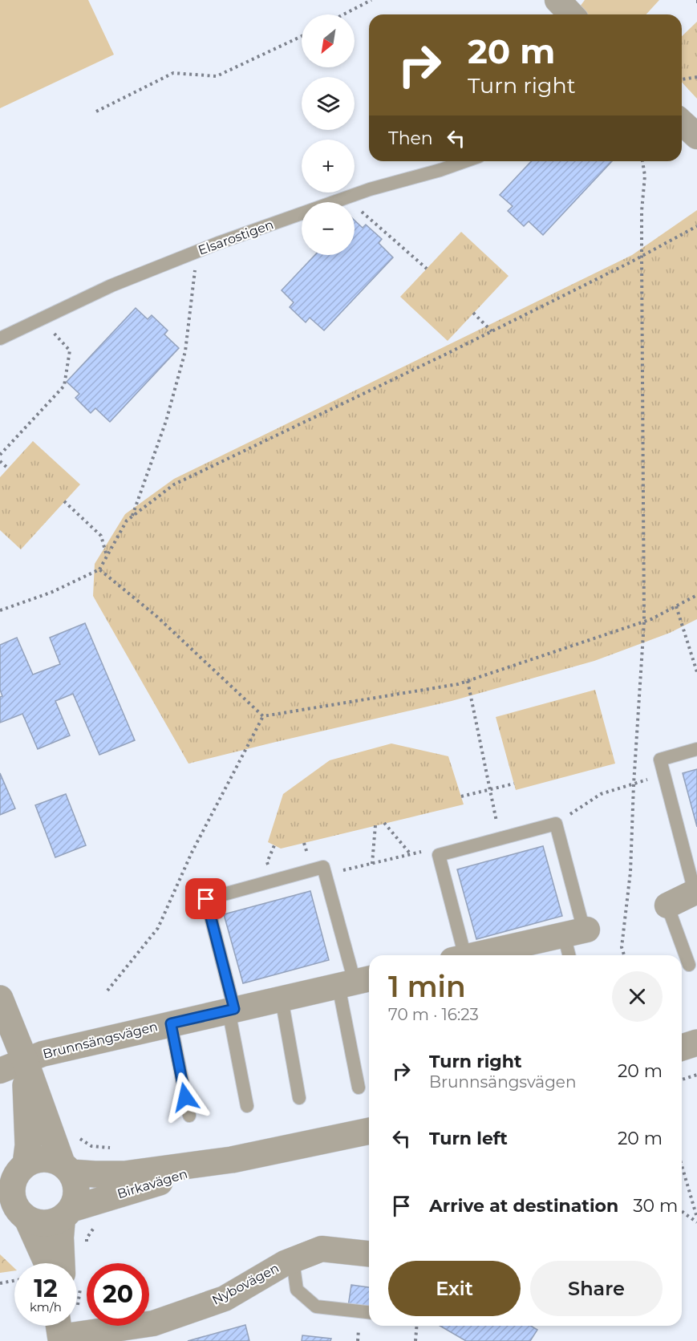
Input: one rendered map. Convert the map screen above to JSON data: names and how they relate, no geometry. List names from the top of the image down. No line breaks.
{"streets":{"street":["Brunnsängsvägen","Birkavägen","Nybovägen"],"lane":["Elsarostigen"]},"crossings":[["Brunnsängsvägen","Birkavägen"]],"north":"bottom left","page":{"map_buttons":["+","−"],"turn":["20 m","Turn right"],"then":"Then","heading":["1 min","70 m · 16:23"],"list":[{"name":"Turn right","note":"Brunnsängsvägen","value":"20 m"},{"name":"Turn left","value":"20 m"},{"name":"Arrive at destination","value":"30 m"}],"buttons":["Exit","Share"],"speed":"12 km/h","limit":"20"}}
